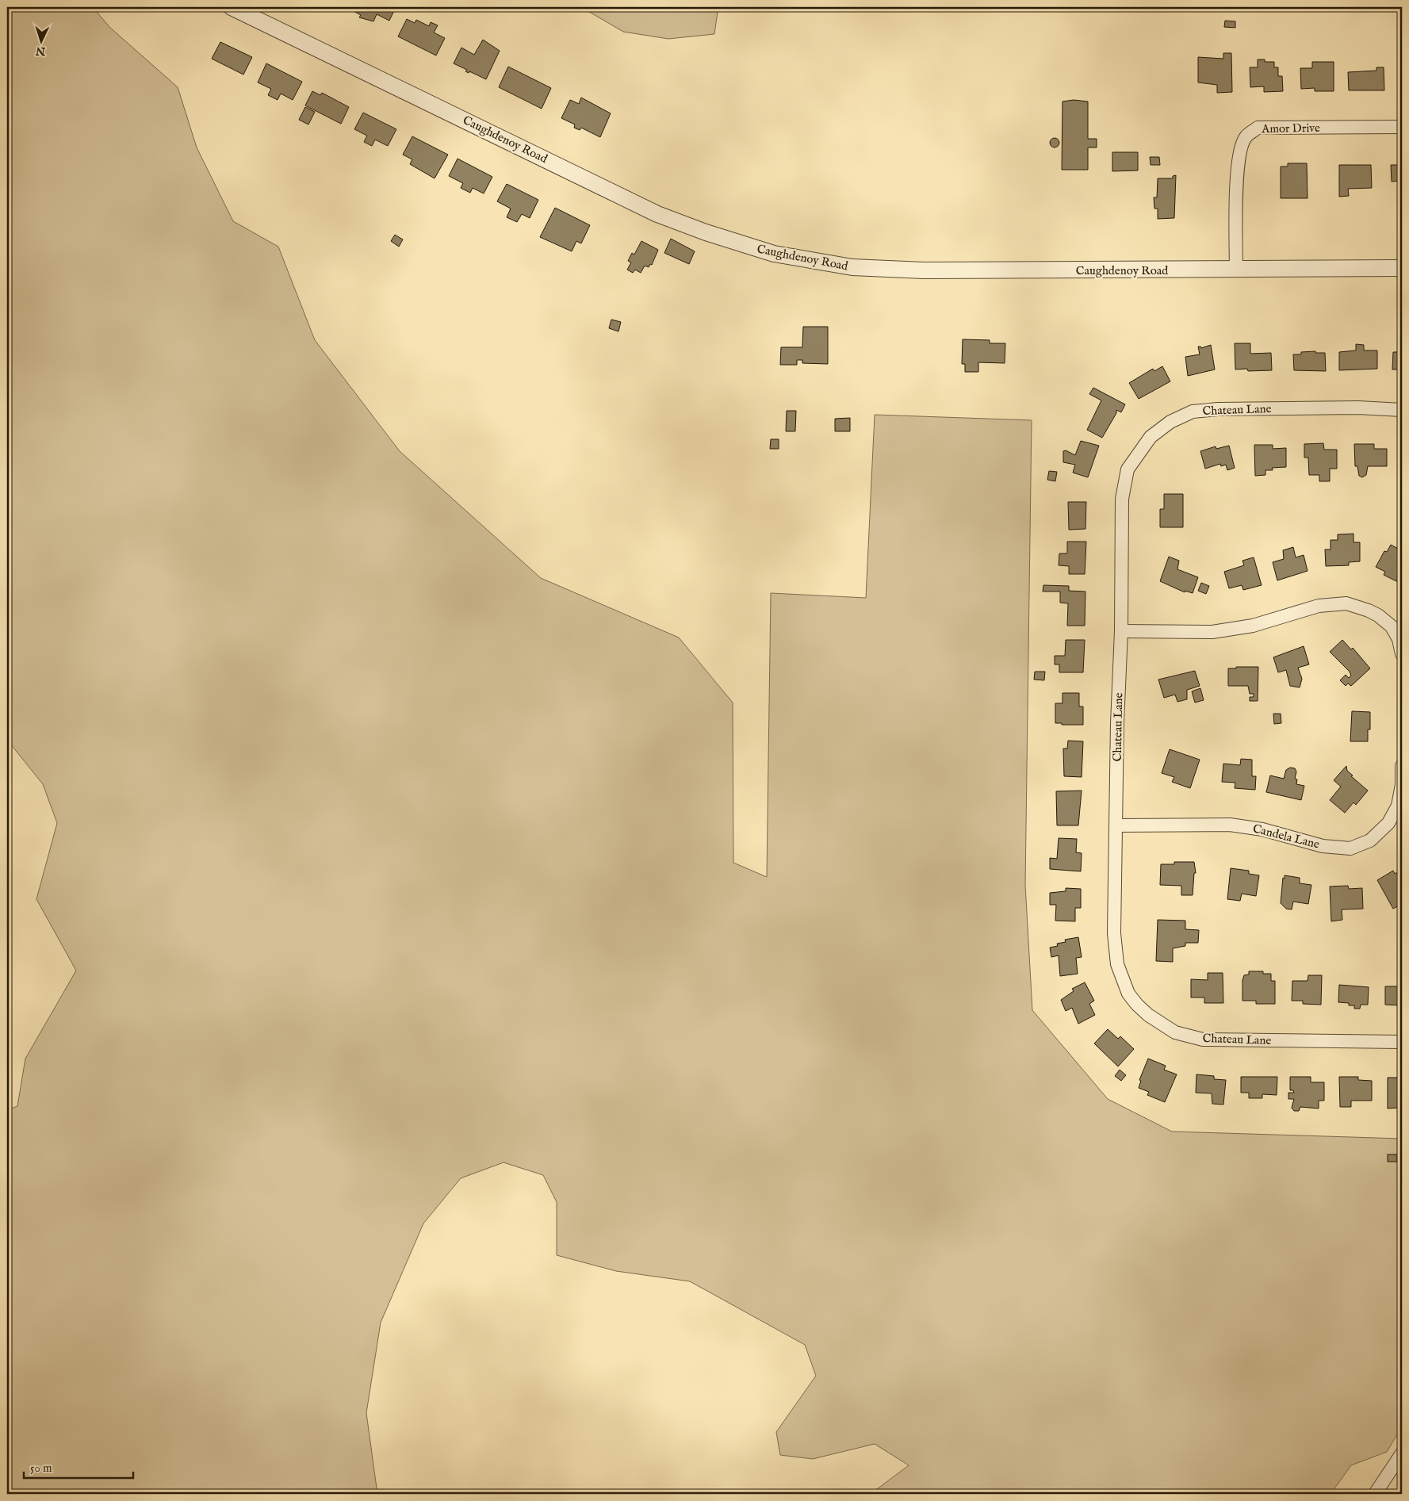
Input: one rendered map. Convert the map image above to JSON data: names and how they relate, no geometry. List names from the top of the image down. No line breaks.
{"streets":{"street":["Amor Drive","Caughdenoy Road","Chateau Lane","Candela Lane"]},"crossings":[["Amor Drive","Caughdenoy Road"],["Chateau Lane","Candela Lane"]],"scale_bar":"50 m","north":"bottom"}
